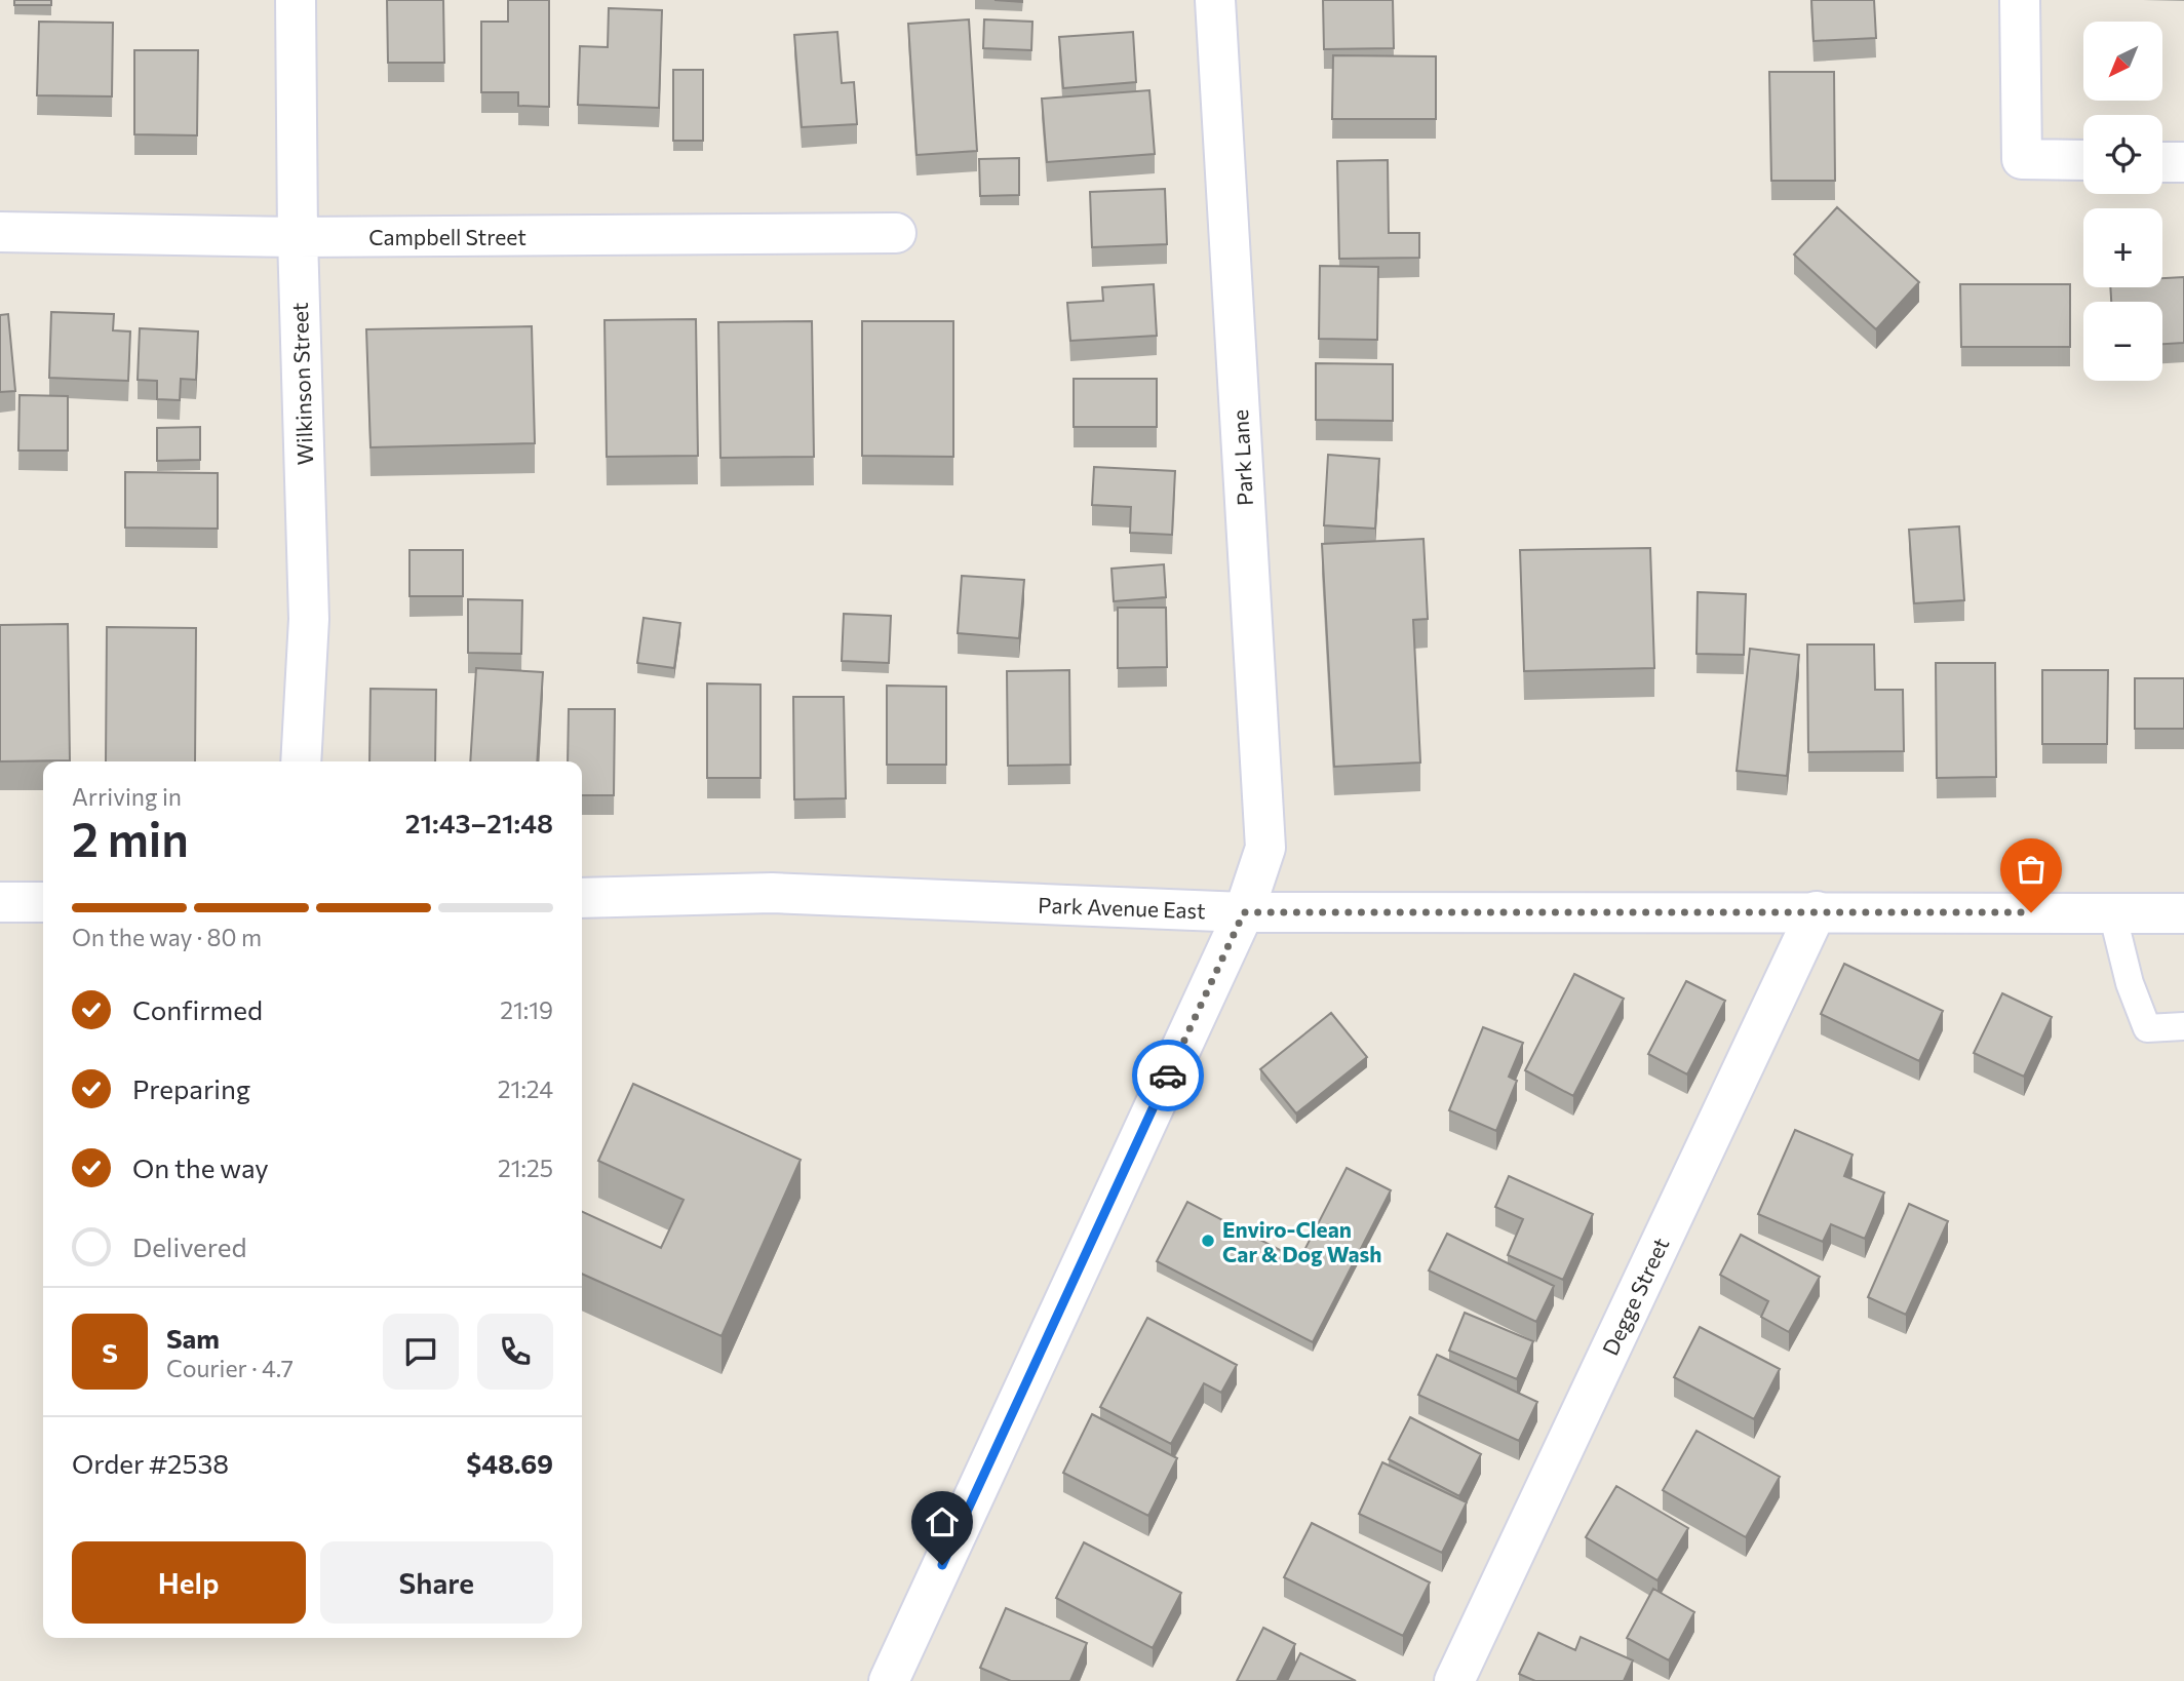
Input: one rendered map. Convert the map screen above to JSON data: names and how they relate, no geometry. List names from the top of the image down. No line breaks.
{"streets":{"street":["Campbell Street","Wilkinson Street","Park Lane","Park Avenue East","Degge Street"]},"crossings":[["Campbell Street","Wilkinson Street"],["Park Lane","Park Avenue East"],["Park Avenue East","Degge Street"]],"places":["Enviro-Clean Car & Dog Wash"],"north":"bottom left","page":{"map_buttons":["+","−"],"heading":["2 min","Arriving in","21:43–21:48"],"panel":["Sam","Courier · 4.7","Order #2538","$48.69"],"bar":"On the way · 80 m","list":[["Confirmed","21:19"],["Preparing","21:24"],["On the way","21:25"],"Delivered"],"round":"S","buttons":["Help","Share"]}}
